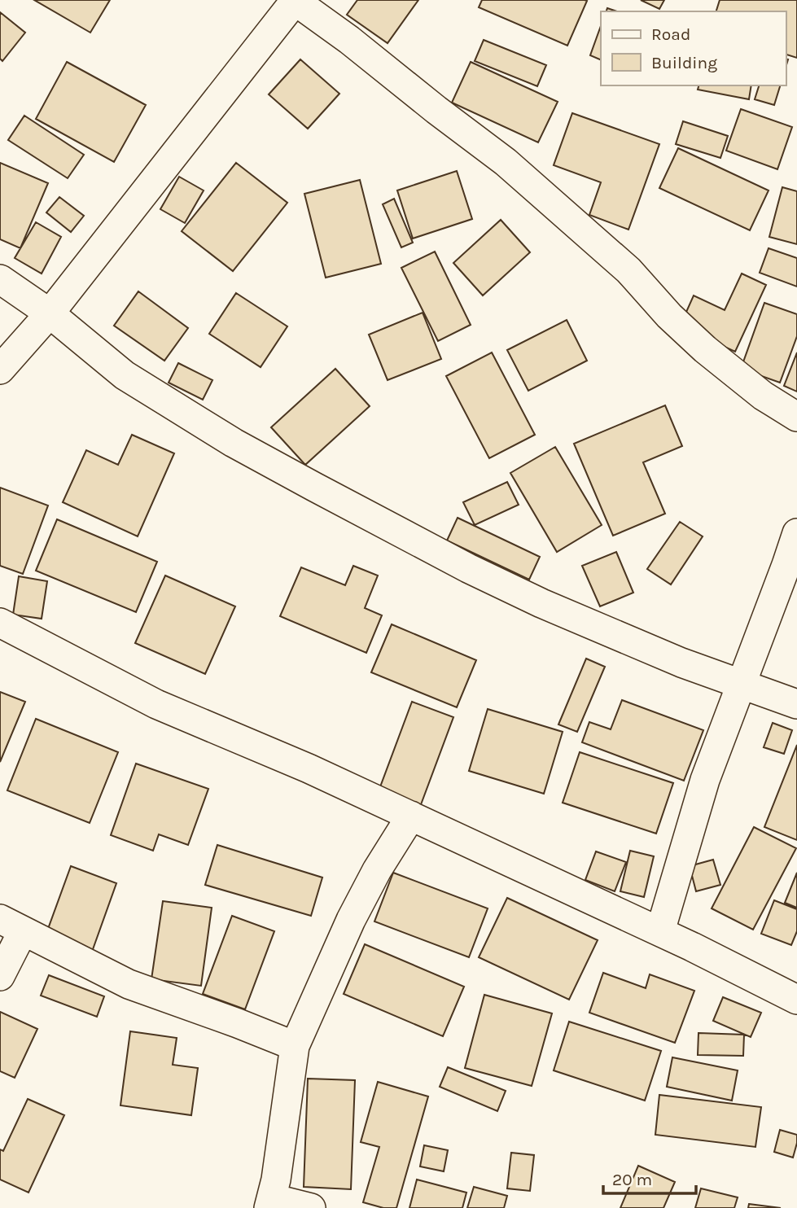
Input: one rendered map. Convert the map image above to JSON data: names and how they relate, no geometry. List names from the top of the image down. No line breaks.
{"legend":["Road","Building"],"scale_bar":"20 m"}
